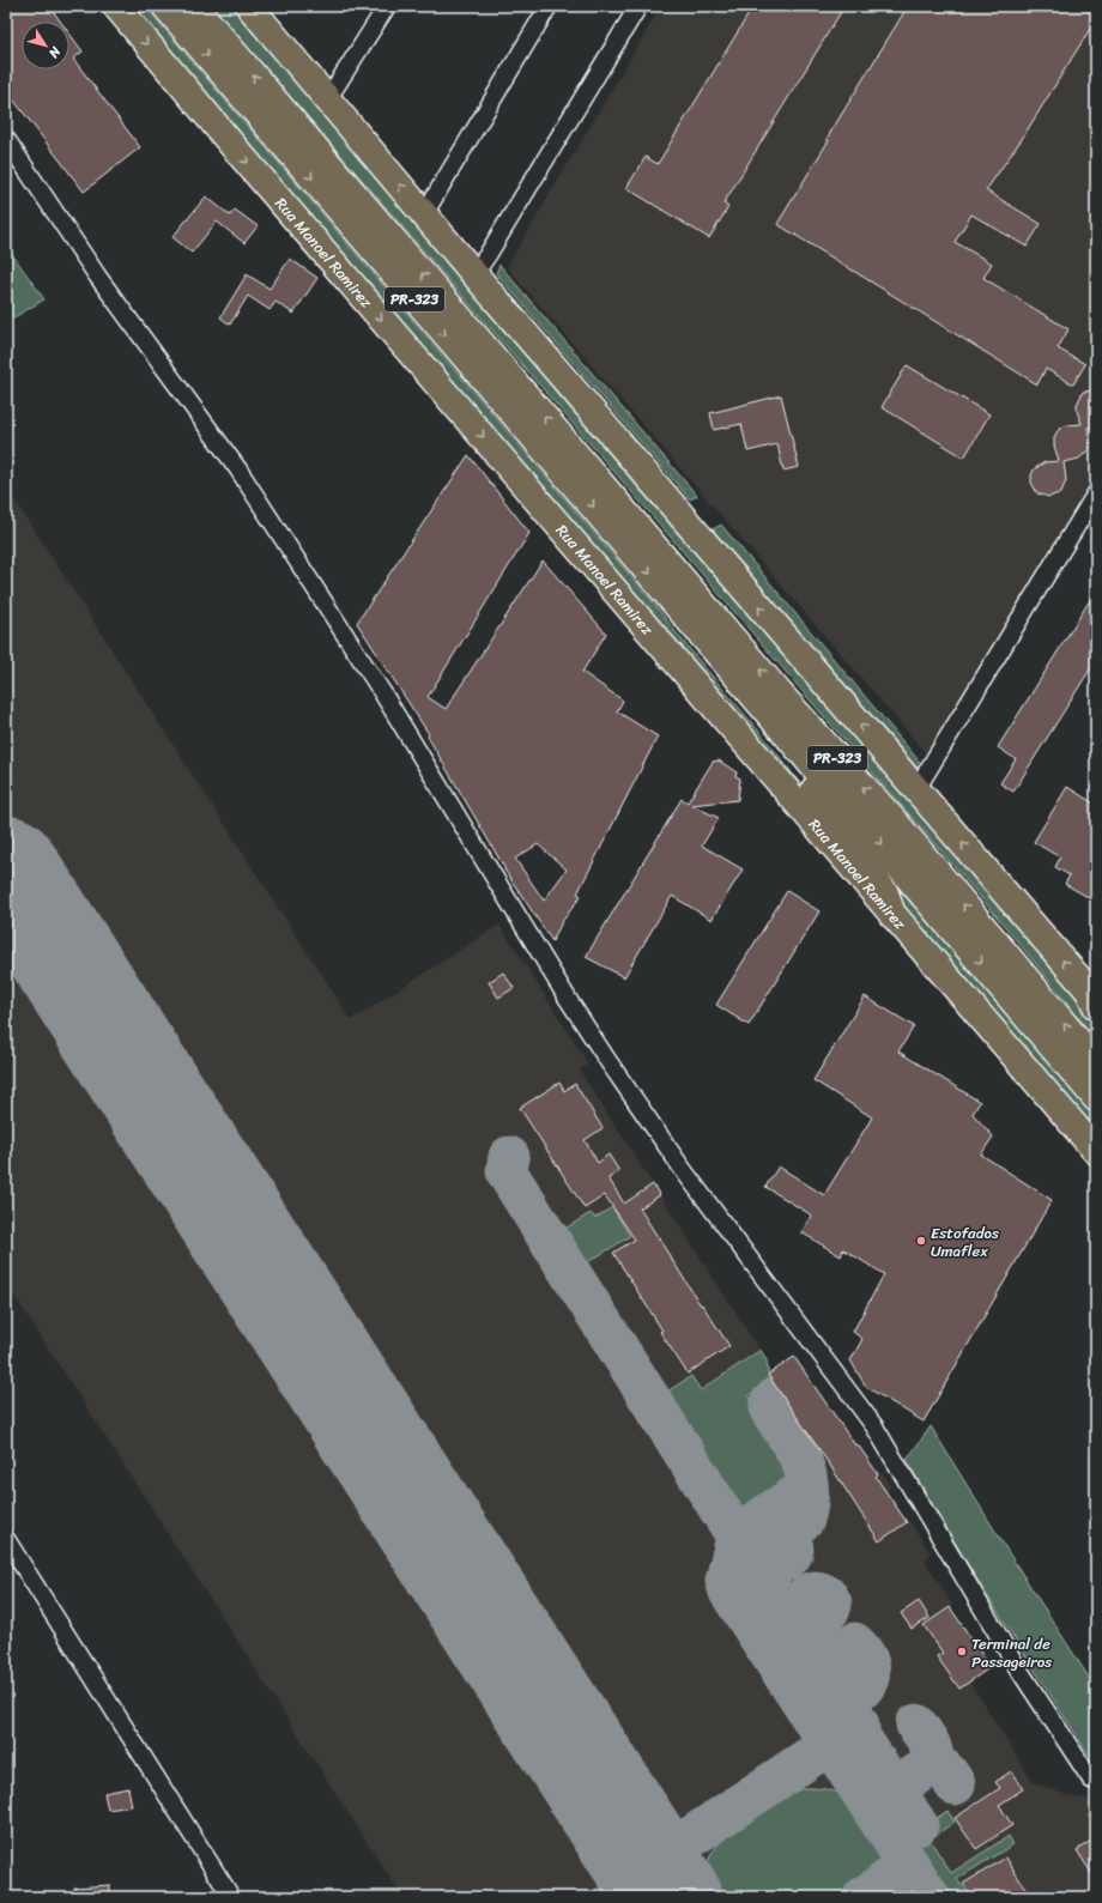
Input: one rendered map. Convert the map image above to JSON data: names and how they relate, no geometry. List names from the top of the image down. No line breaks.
{"streets":{"main road":["Rua Manoel Ramirez","PR-323"]},"places":["Estofados Umaflex","Terminal de Passageiros"],"north":"bottom right"}
